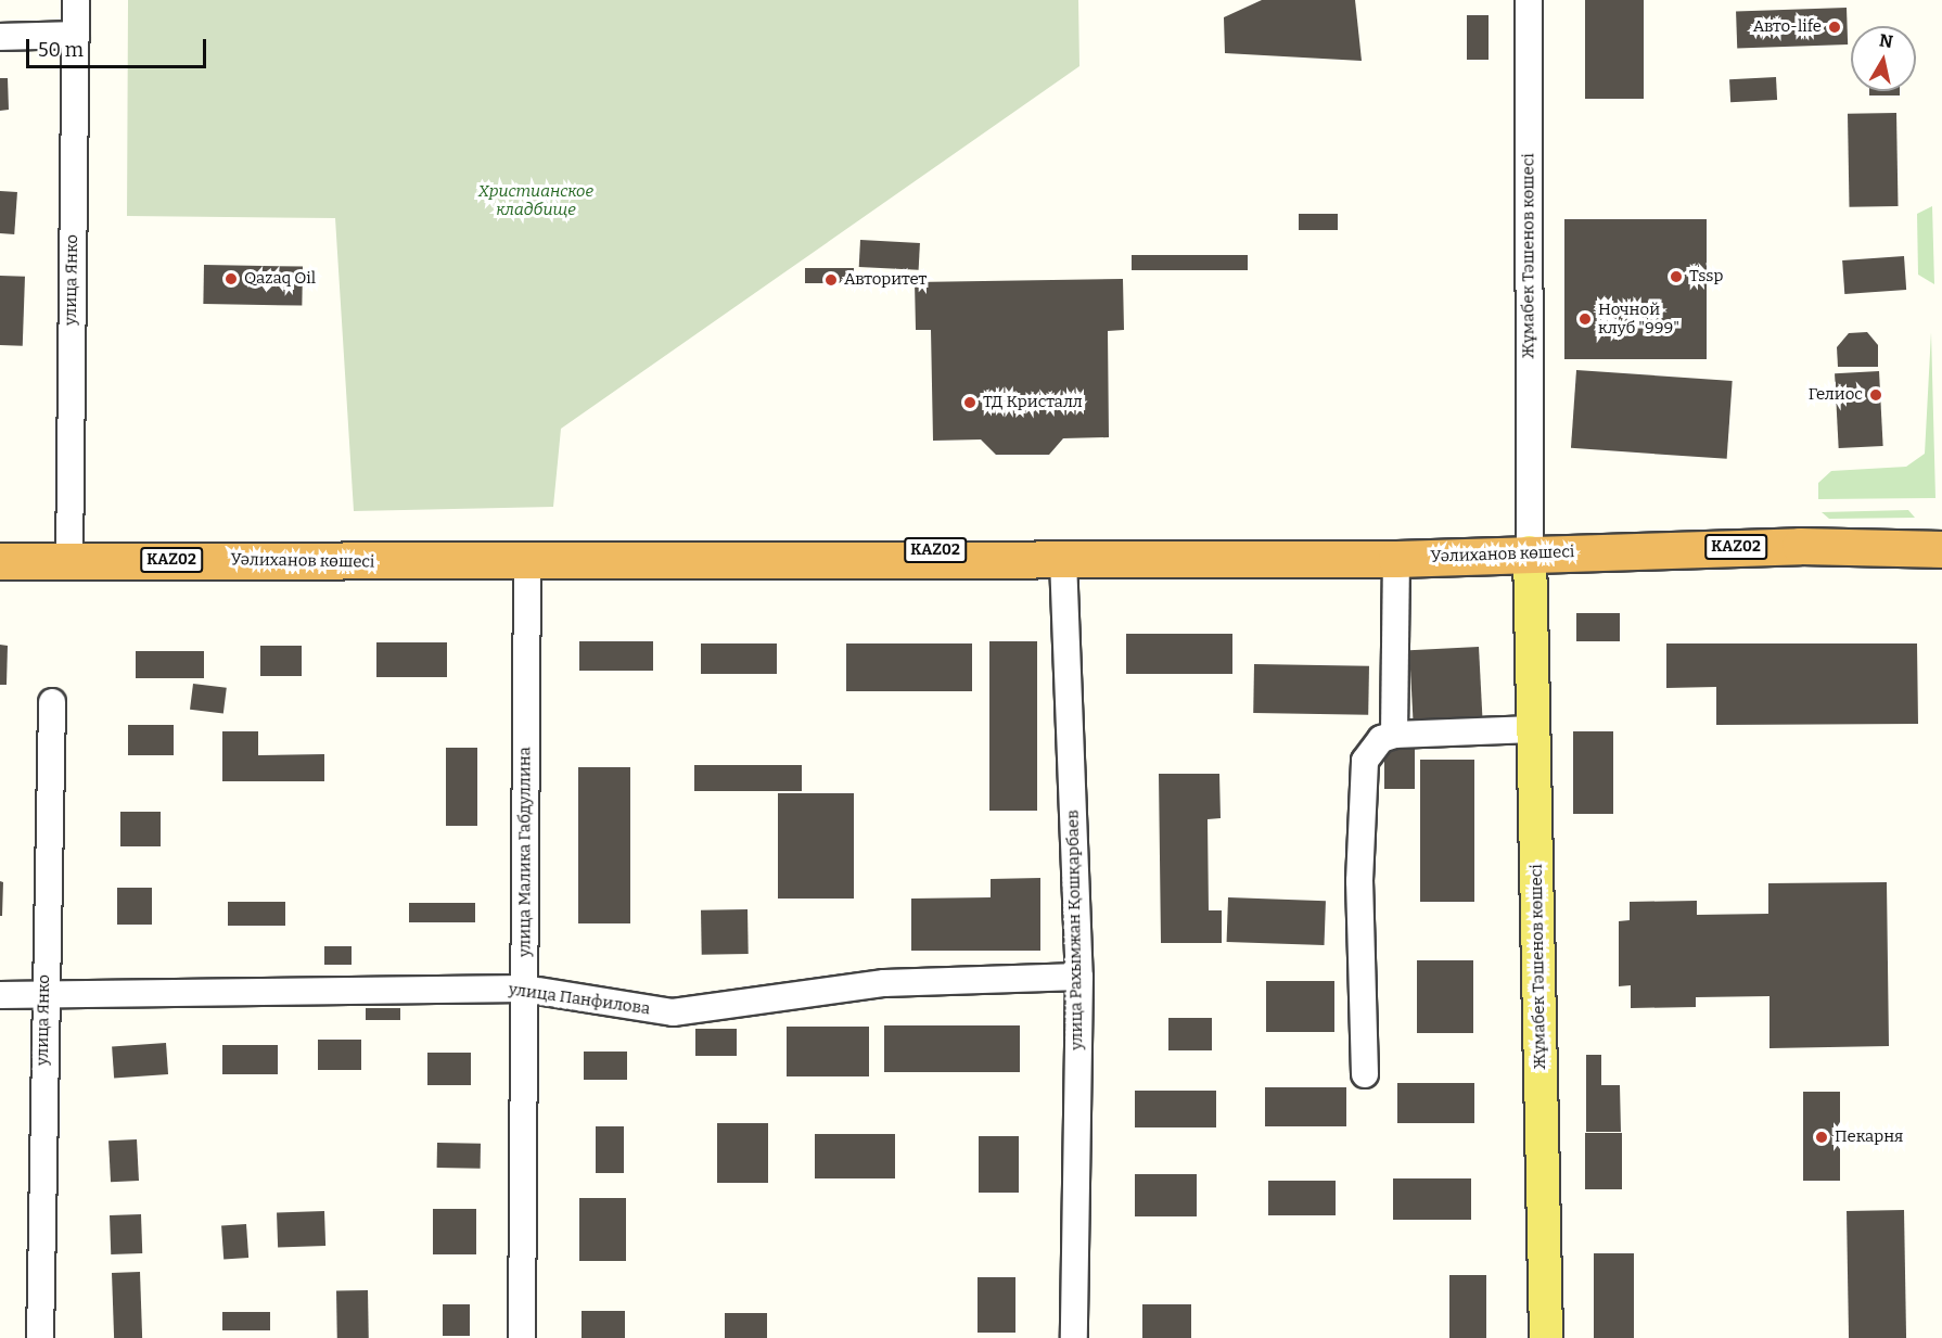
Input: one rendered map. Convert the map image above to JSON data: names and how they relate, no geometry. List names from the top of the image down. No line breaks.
{"streets":{"highway":["KАZ02","Уәлиханов көшесі"],"main road":["Жұмабек Тәшенов көшесі"],"street":["улица Янко","улица Малика Габдуллина","улица Рахымжан Қошқарбаев","улица Панфилова"]},"crossings":[["Жұмабек Тәшенов көшесі","KАZ02"],["Жұмабек Тәшенов көшесі","Уәлиханов көшесі"],["улица Янко","Уәлиханов көшесі"],["улица Янко","улица Панфилова"],["KАZ02","Уәлиханов көшесі"],["KАZ02","улица Малика Габдуллина"],["KАZ02","улица Рахымжан Қошқарбаев"],["Уәлиханов көшесі","улица Малика Габдуллина"],["Уәлиханов көшесі","улица Рахымжан Қошқарбаев"],["улица Малика Габдуллина","улица Панфилова"],["улица Рахымжан Қошқарбаев","улица Панфилова"]],"parks":["Христианское кладбище"],"places":["Авто-life","Tssp","Qazaq Oil","Авторитет","Ночной клуб \"999\"","Гелиос","ТД Кристалл","Пекарня"],"scale_bar":"50 m","north":"top"}
